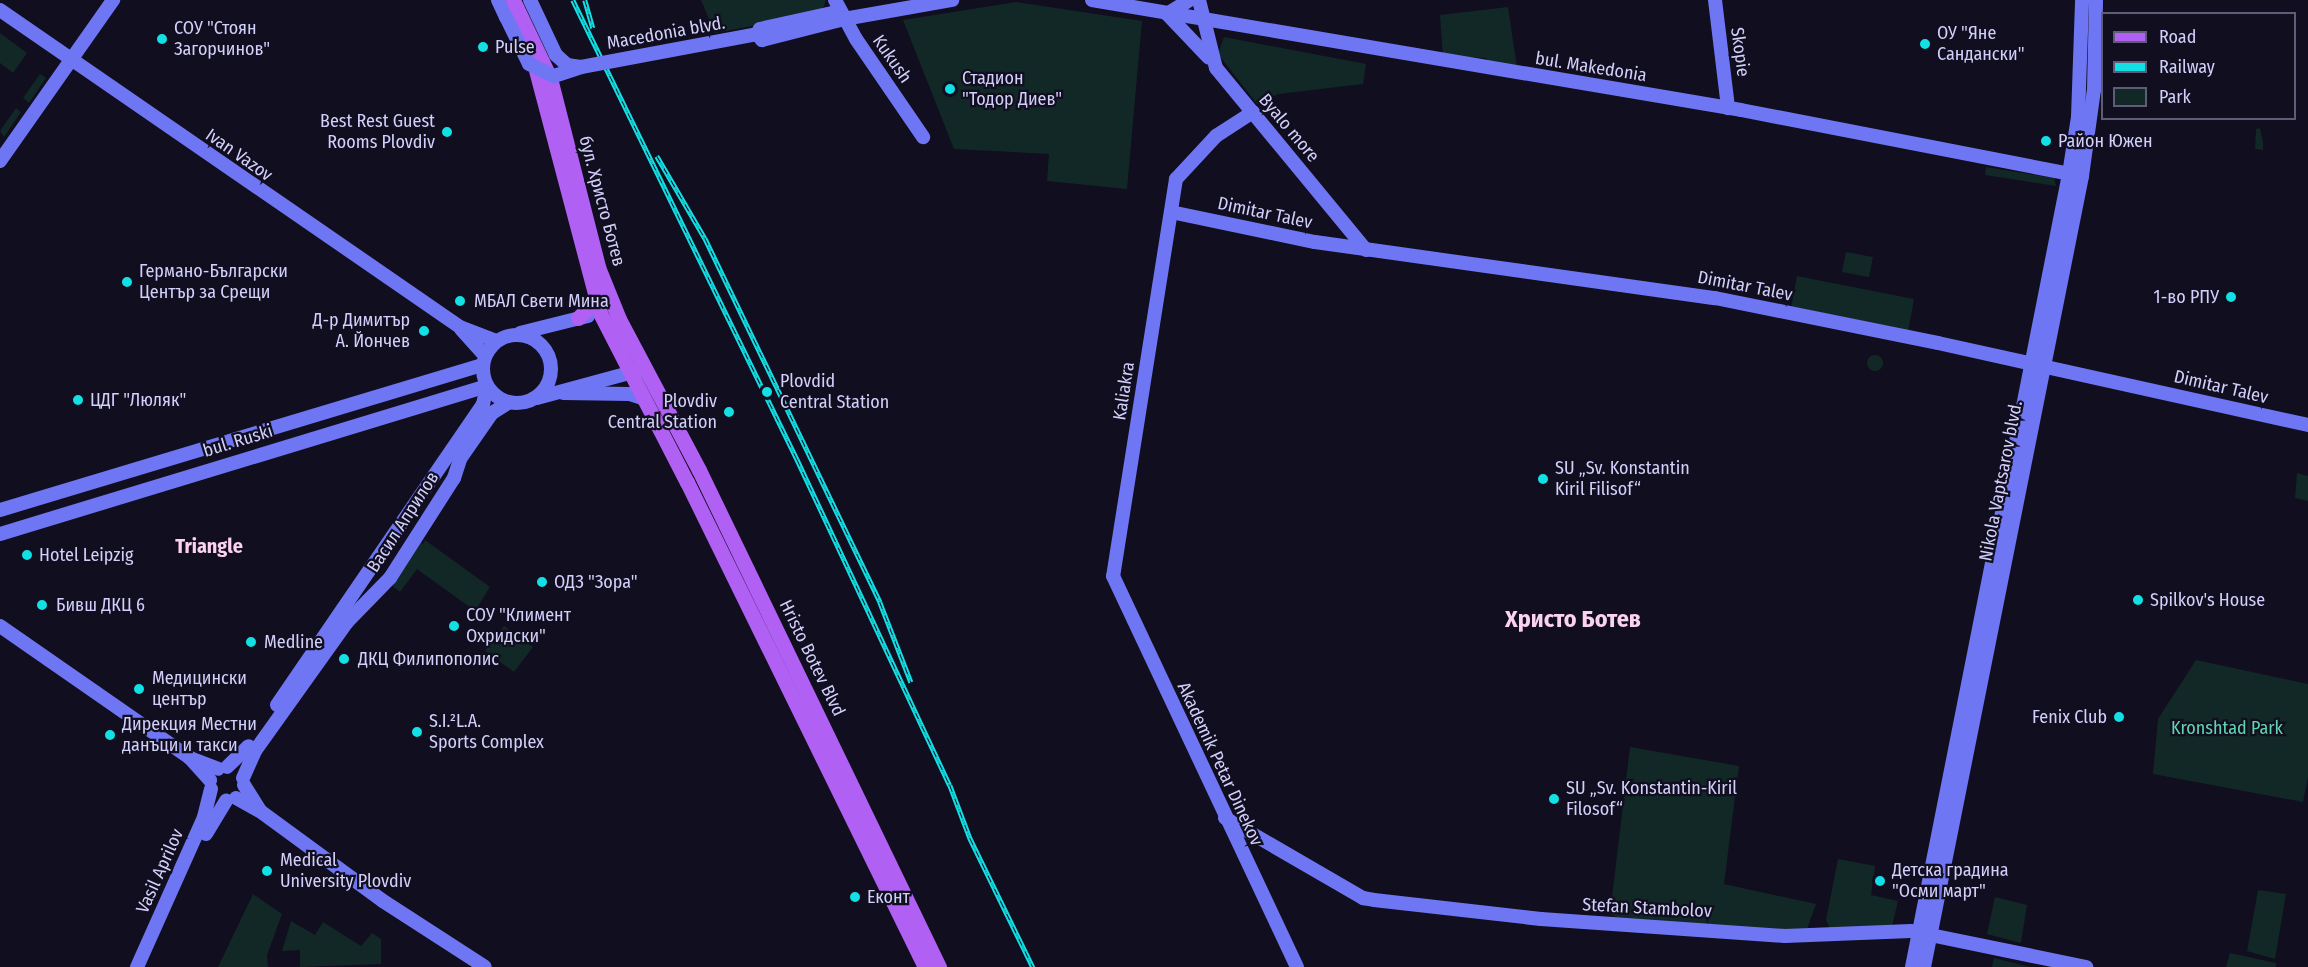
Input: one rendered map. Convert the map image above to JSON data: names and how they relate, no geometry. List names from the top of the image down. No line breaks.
{"streets":{"main road":["бул. Христо Ботев","Hristo Botev Blvd"],"street":["Macedonia blvd.","Skopie","Kukush","bul. Makedonia","Byalo more","Ivan Vazov","Dimitar Talev","Kaliakra","bul. Ruski","Nikola Vaptsarov blvd.","Васил Априлов","Akademik Petar Dinekov","Vasil Aprilov","Stefan Stambolov"]},"crossings":[["Macedonia blvd.","Kukush"],["Skopie","bul. Makedonia"],["bul. Makedonia","Byalo more"],["bul. Makedonia","Nikola Vaptsarov blvd."],["Byalo more","Dimitar Talev"],["Byalo more","Kaliakra"],["Ivan Vazov","bul. Ruski"],["Ivan Vazov","Васил Априлов"],["бул. Христо Ботев","Hristo Botev Blvd"],["Dimitar Talev","Kaliakra"],["Dimitar Talev","Nikola Vaptsarov blvd."],["Kaliakra","Akademik Petar Dinekov"],["bul. Ruski","Васил Априлов"],["Nikola Vaptsarov blvd.","Stefan Stambolov"],["Васил Априлов","Vasil Aprilov"],["Akademik Petar Dinekov","Stefan Stambolov"]],"districts":["Triangle","Христо Ботев"],"parks":["Kronshtad Park"],"places":["СОУ \"Стоян Загорчинов\"","ОУ \"Яне Сандански\"","Pulse","Стадион \"Тодор Диев\"","Best Rest Guest Rooms Plovdiv","Район Южен","Германо-Български Център за Срещи","1-во РПУ","МБАЛ Свети Мина","Д-р Димитър А. Йончев","Plovdid Central Station","ЦДГ \"Люляк\"","Plovdiv Central Station","SU „Sv. Konstantin Kiril Filisof“","Hotel Leipzig","ОДЗ \"Зора\"","Spilkov's House","Бивш ДКЦ 6","СОУ \"Климент Охридски\"","Medline","ДКЦ Филипополис","Медицински център","Fenix Club","S.I.²L.A. Sports Complex","Дирекция Местни данъци и такси","SU „Sv. Konstantin-Kiril Filosof“","Medical University Plovdiv","Детска градина \"Осми март\"","Еконт"],"legend":["Road","Railway","Park"]}
